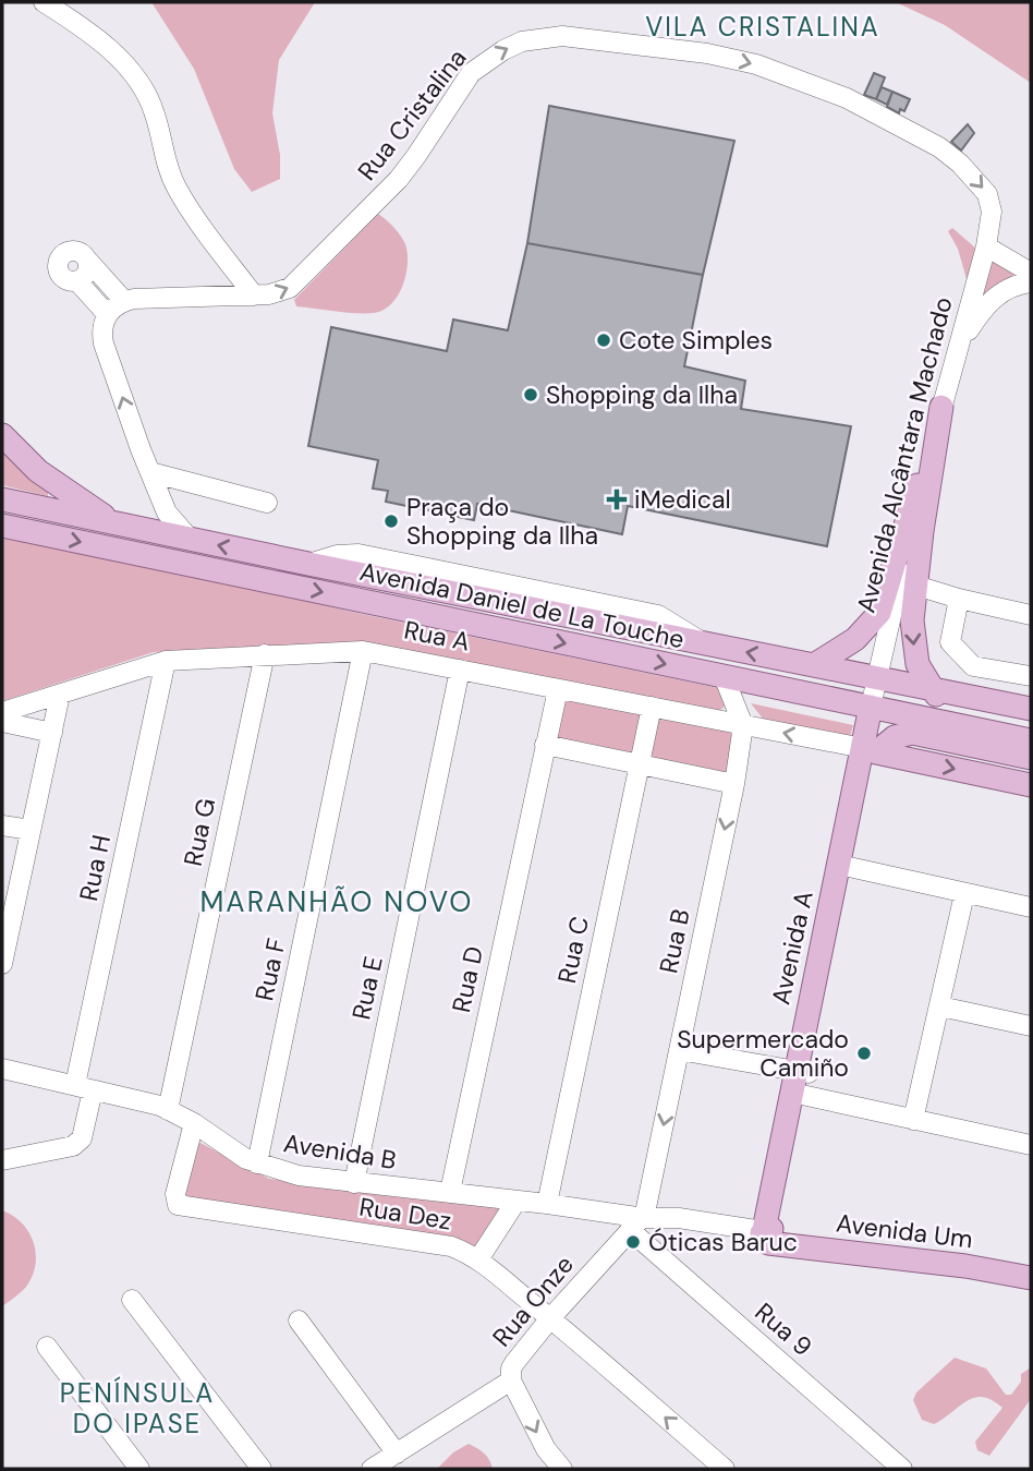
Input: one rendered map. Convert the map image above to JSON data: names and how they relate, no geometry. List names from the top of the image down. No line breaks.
{"streets":{"main road":["Avenida Daniel de La Touche","Rua A","Avenida A","Avenida Um"],"street":["Rua Cristalina","Avenida Alcântara Machado","Rua G","Rua H","Rua B","Rua C","Rua F","Rua D","Rua E","Avenida B","Rua Dez","Rua Onze","Rua 9"]},"crossings":[["Rua Cristalina","Avenida Alcântara Machado"],["Avenida Alcântara Machado","Avenida Daniel de La Touche"],["Avenida Alcântara Machado","Avenida A"],["Avenida Daniel de La Touche","Avenida A"],["Rua A","Rua G"],["Rua A","Rua H"],["Rua A","Rua B"],["Rua A","Avenida A"],["Rua A","Rua C"],["Rua A","Rua F"],["Rua A","Rua D"],["Rua A","Rua E"],["Rua G","Avenida B"],["Rua H","Avenida B"],["Rua B","Avenida B"],["Rua B","Rua Onze"],["Rua B","Rua 9"],["Avenida A","Avenida B"],["Avenida A","Avenida Um"],["Rua C","Avenida B"],["Rua F","Avenida B"],["Rua D","Avenida B"],["Rua E","Avenida B"],["Avenida B","Rua Dez"],["Avenida B","Avenida Um"],["Avenida B","Rua Onze"],["Avenida B","Rua 9"],["Rua Dez","Rua Onze"],["Rua Onze","Rua 9"]],"one_way":["Rua B"],"districts":["VILA CRISTALINA","MARANHÃO NOVO","PENÍNSULA DO IPASE"],"places":{"other":["Cote Simples","Shopping da Ilha","Praça do Shopping da Ilha","Supermercado Camiño","Óticas Baruc"],"health":["iMedical"]}}
